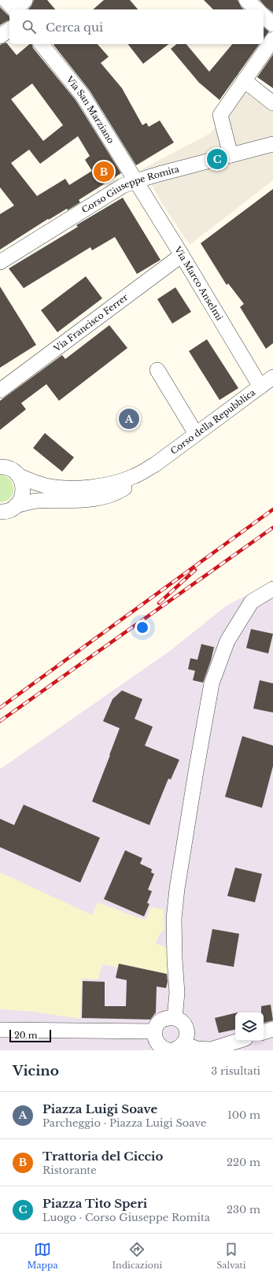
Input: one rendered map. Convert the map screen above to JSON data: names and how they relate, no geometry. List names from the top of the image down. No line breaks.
{"streets":{"street":["Via San Marziano","Corso Giuseppe Romita","Via Marco Anselmi","Via Francisco Ferrer","Corso della Repubblica"]},"crossings":[["Via San Marziano","Corso Giuseppe Romita"],["Via San Marziano","Via Marco Anselmi"],["Corso Giuseppe Romita","Via Marco Anselmi"],["Via Marco Anselmi","Via Francisco Ferrer"],["Via Marco Anselmi","Corso della Repubblica"]],"scale_bar":"20 m","page":{"search":"Cerca qui","pins":["C","B","A"],"scale":"20 m","heading":["Vicino","3 risultati"],"list":[{"mark":"A","name":"Piazza Luigi Soave","note":"Parcheggio · Piazza Luigi Soave","value":"100 m"},{"mark":"B","name":"Trattoria del Ciccio","note":"Ristorante","value":"220 m"},{"mark":"C","name":"Piazza Tito Speri","note":"Luogo · Corso Giuseppe Romita","value":"230 m"}],"nav":["Mappa","Indicazioni","Salvati"]}}
